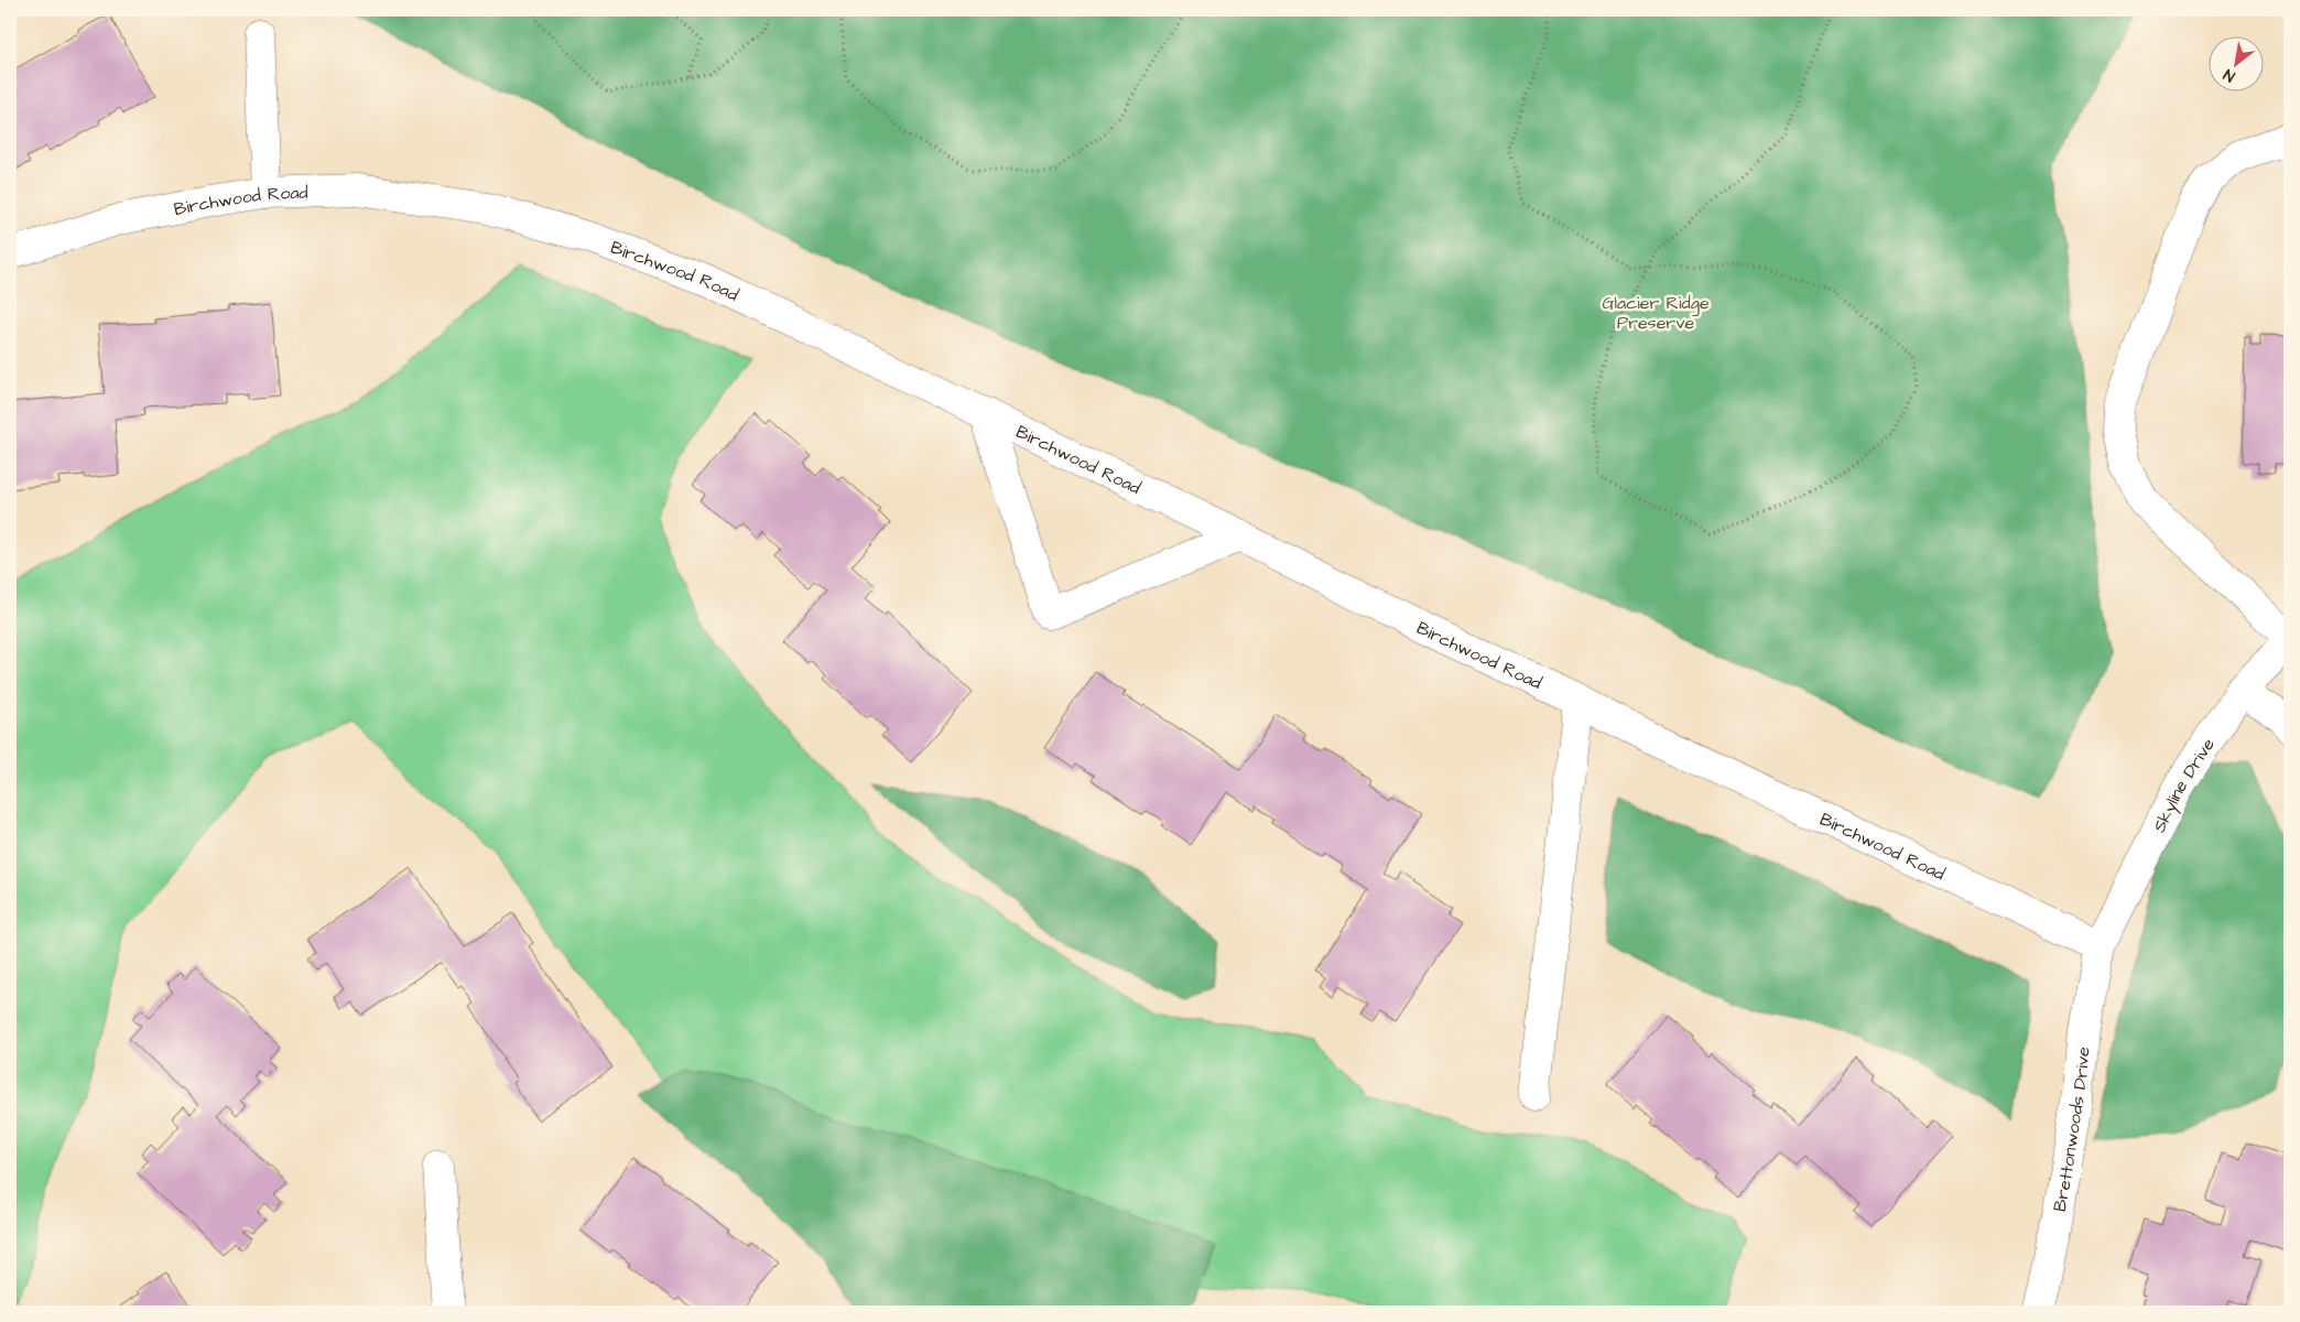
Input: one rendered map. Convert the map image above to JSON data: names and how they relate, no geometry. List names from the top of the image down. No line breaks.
{"streets":{"street":["Birchwood Road","Skyline Drive","Brettonwoods Drive"]},"crossings":[["Birchwood Road","Skyline Drive"],["Birchwood Road","Brettonwoods Drive"],["Skyline Drive","Brettonwoods Drive"]],"parks":["Glacier Ridge Preserve"],"north":"bottom left"}
